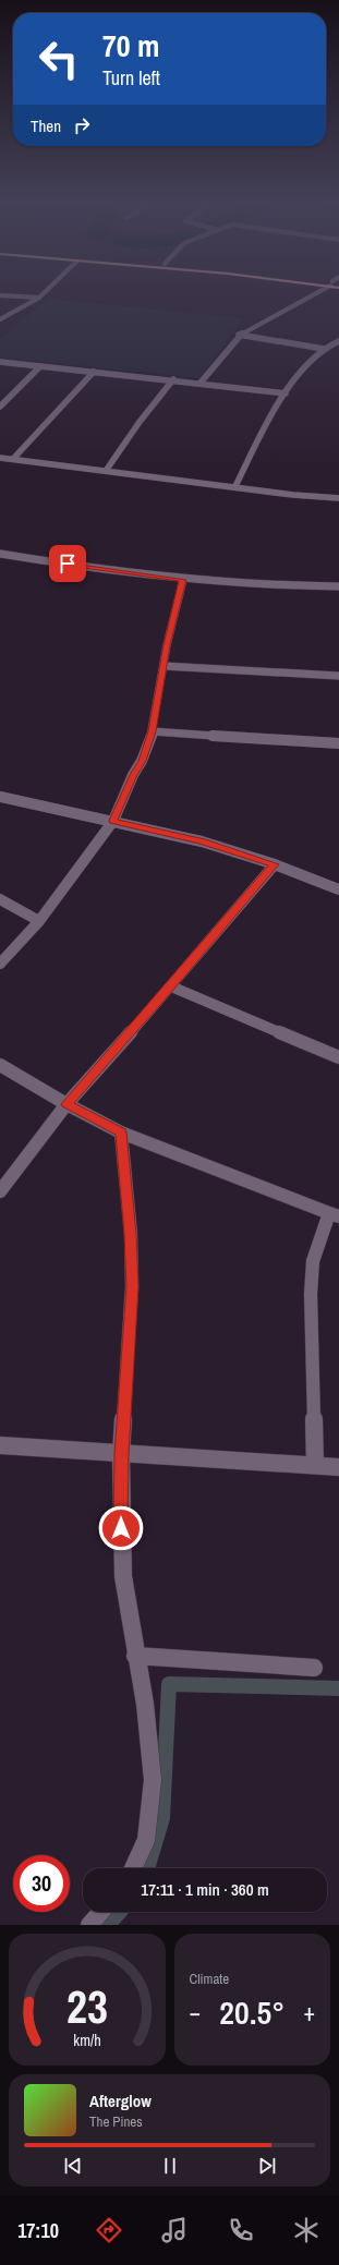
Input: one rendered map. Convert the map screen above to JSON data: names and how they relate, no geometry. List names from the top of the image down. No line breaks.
{"page":{"turn":["70 m","Turn left"],"then":"Then","limit":"30","trip":"17:11 · 1 min · 360 m","tile":"Climate","heat":["−","20.5°","+"],"song":["Afterglow","The Pines"],"tabs":"17:10","gauge":["23","km/h"]}}
